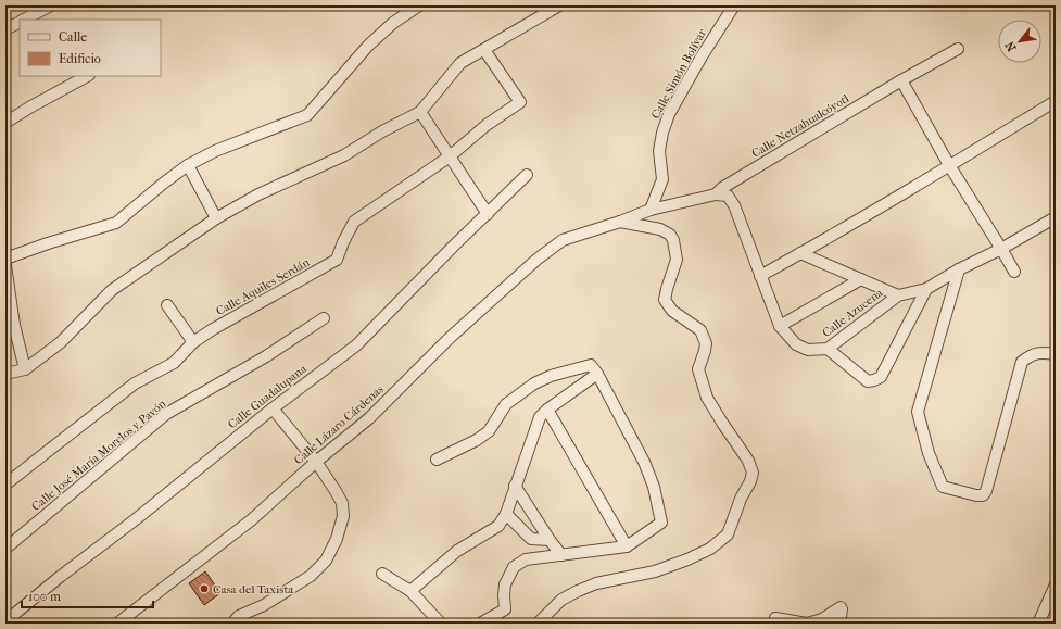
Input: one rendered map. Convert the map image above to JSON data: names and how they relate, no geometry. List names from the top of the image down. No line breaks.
{"streets":{"street":["Calle Simón Bolívar","Calle Netzahualcóyotl","Calle Aquiles Serdán","Calle Azucena","Calle Guadalupana","Calle Lázaro Cárdenas","Calle José María Morelos y Pavón"]},"crossings":[["Calle Simón Bolívar","Calle Netzahualcóyotl"],["Calle Simón Bolívar","Calle Lázaro Cárdenas"],["Calle Netzahualcóyotl","Calle Azucena"],["Calle Netzahualcóyotl","Calle Lázaro Cárdenas"]],"places":["Casa del Taxista"],"legend":["Calle","Edificio"],"scale_bar":"100 m","north":"bottom left"}
